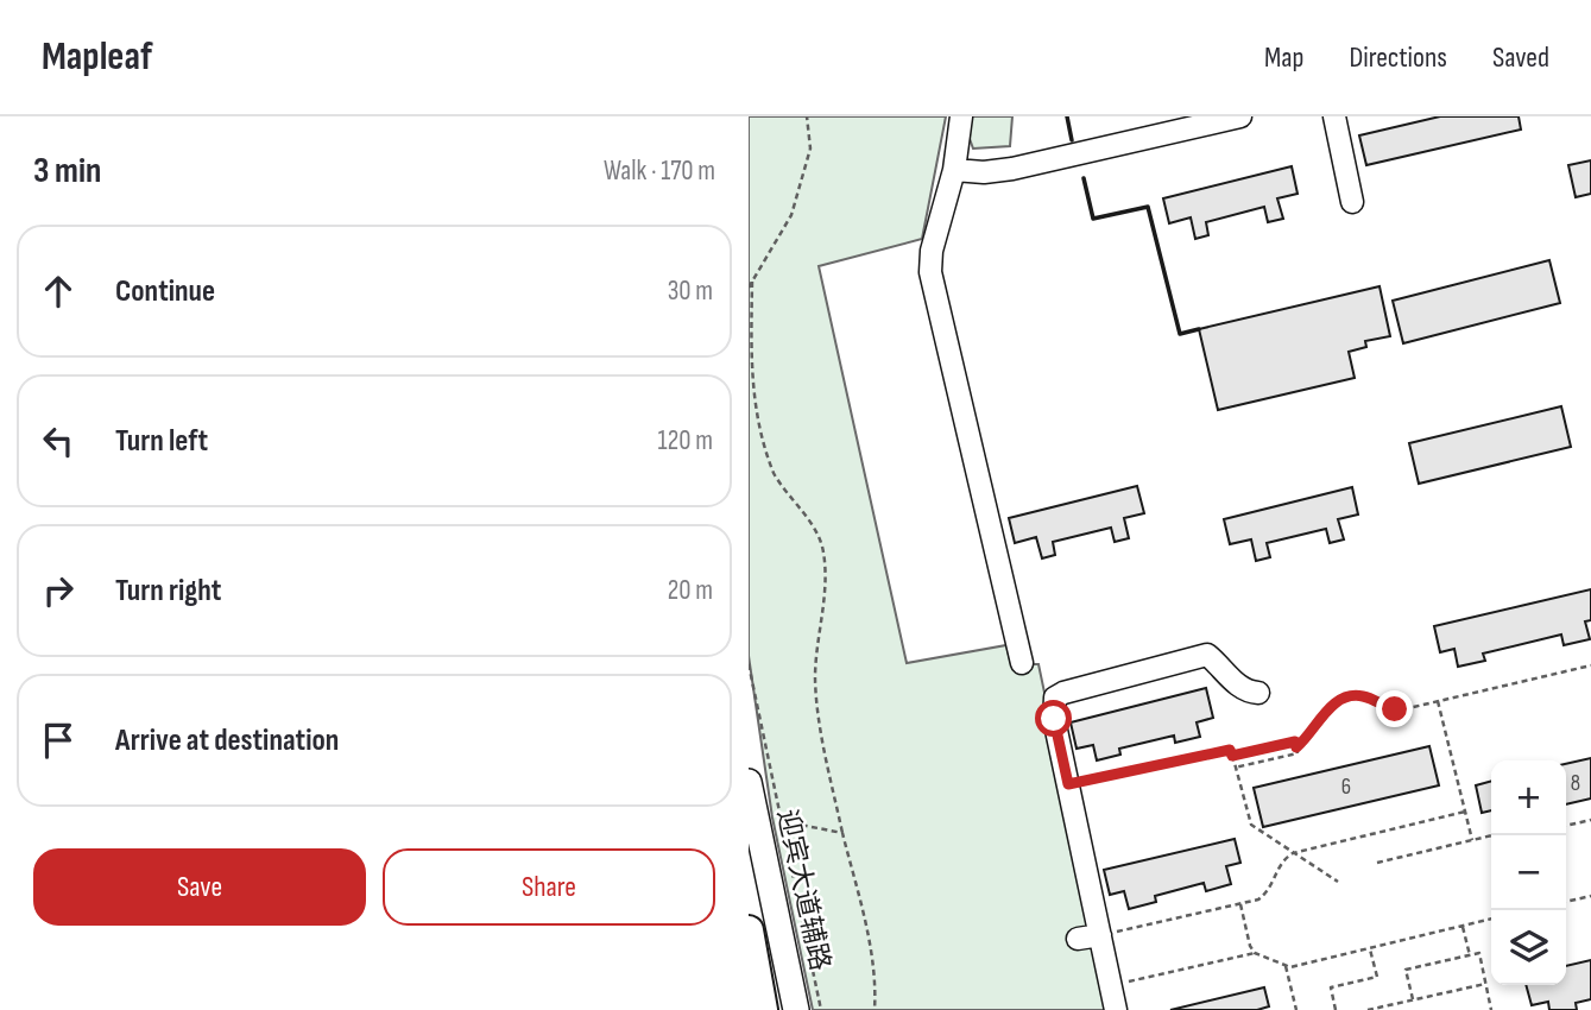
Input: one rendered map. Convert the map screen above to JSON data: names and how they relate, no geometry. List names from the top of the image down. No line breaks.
{"streets":{"main road":["迎宾大道辅路"]},"house_numbers":["8","6"],"page":{"header":"Mapleaf","nav":["Map","Directions","Saved"],"heading":["3 min","Walk · 170 m"],"list":[["Continue","30 m"],["Turn left","120 m"],["Turn right","20 m"],"Arrive at destination"],"map_buttons":["+","−"],"buttons":["Save","Share"]}}
